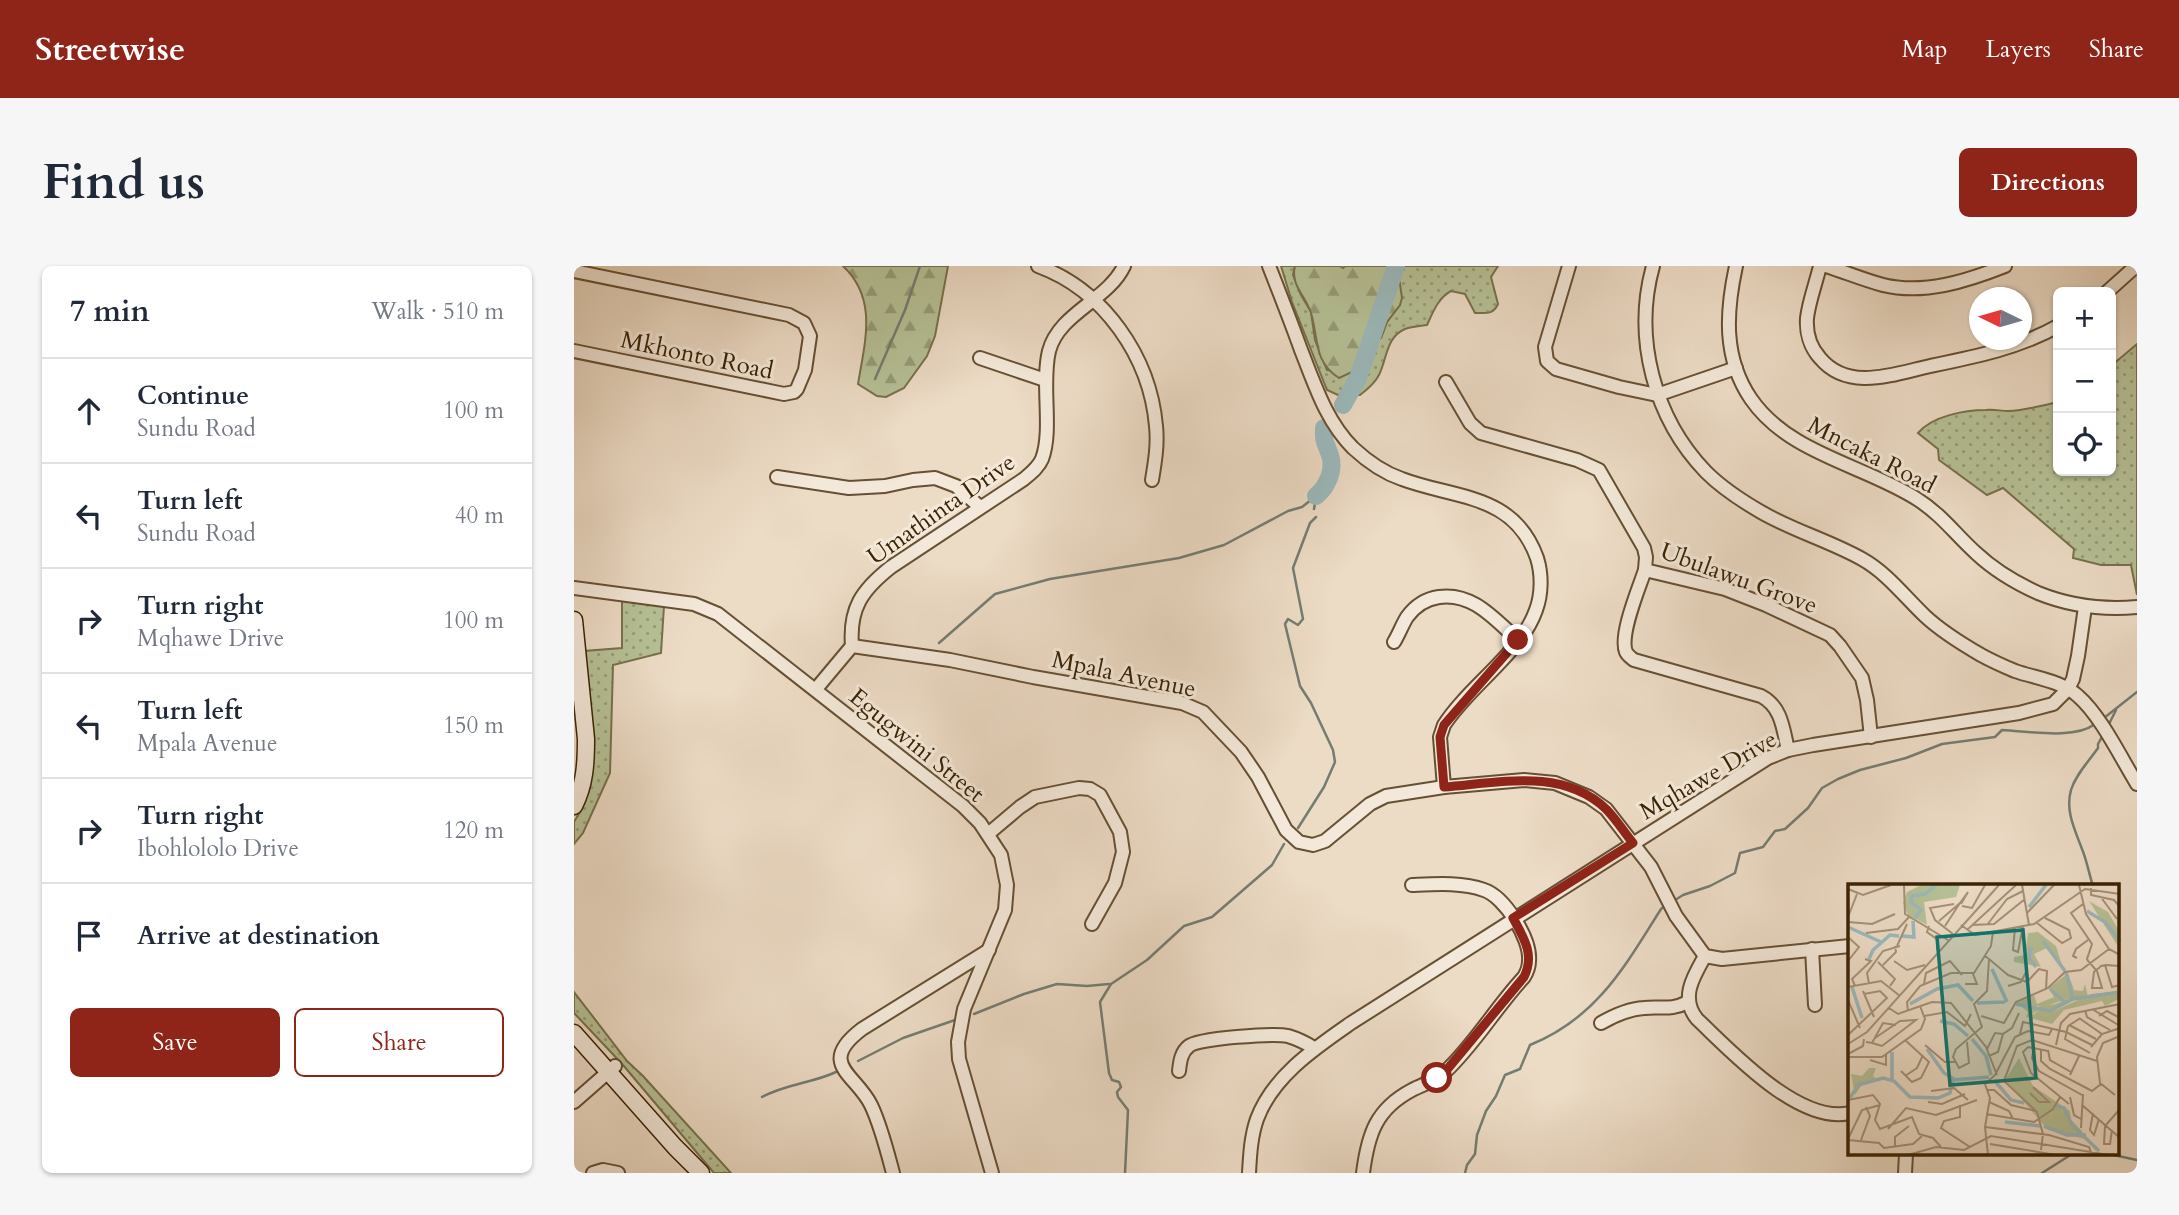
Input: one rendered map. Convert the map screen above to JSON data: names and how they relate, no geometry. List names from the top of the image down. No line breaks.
{"streets":{"street":["Mkhonto Road","Mncaka Road","Umathinta Drive","Ubulawu Grove","Mpala Avenue","Egugwini Street","Mqhawe Drive"]},"crossings":[["Umathinta Drive","Mpala Avenue"],["Ubulawu Grove","Mqhawe Drive"],["Mpala Avenue","Mqhawe Drive"]],"north":"left","page":{"header":"Streetwise","nav":["Map","Layers","Share"],"buttons":["Directions",["Save","Share"]],"title":"Find us","heading":["7 min","Walk · 510 m"],"map_buttons":["+","−"],"list":[["Continue","Sundu Road","100 m"],["Turn left","Sundu Road","40 m"],["Turn right","Mqhawe Drive","100 m"],["Turn left","Mpala Avenue","150 m"],["Turn right","Ibohlololo Drive","120 m"],"Arrive at destination"]}}
